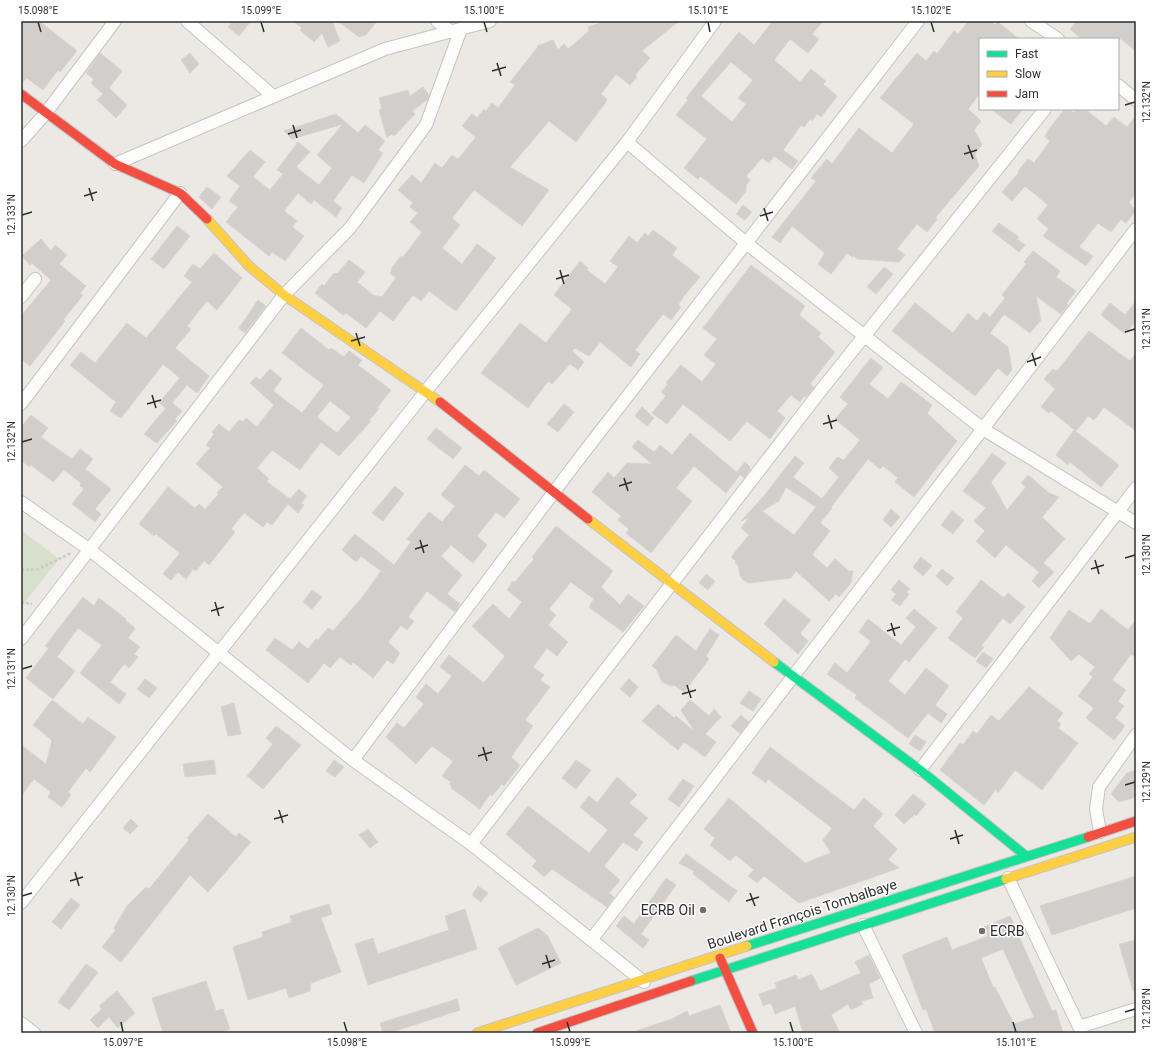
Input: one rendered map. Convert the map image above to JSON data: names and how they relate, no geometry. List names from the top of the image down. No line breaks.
{"streets":{"street":["Boulevard François Tombalbaye"]},"places":["ECRB Oil","ECRB"],"legend":["Fast","Slow","Jam"],"coordinates":["15.098°E","15.099°E","15.100°E","15.101°E","15.102°E","12.132°N","12.133°N","12.131°N","12.130°N","12.129°N","12.128°N","15.097°E"]}
